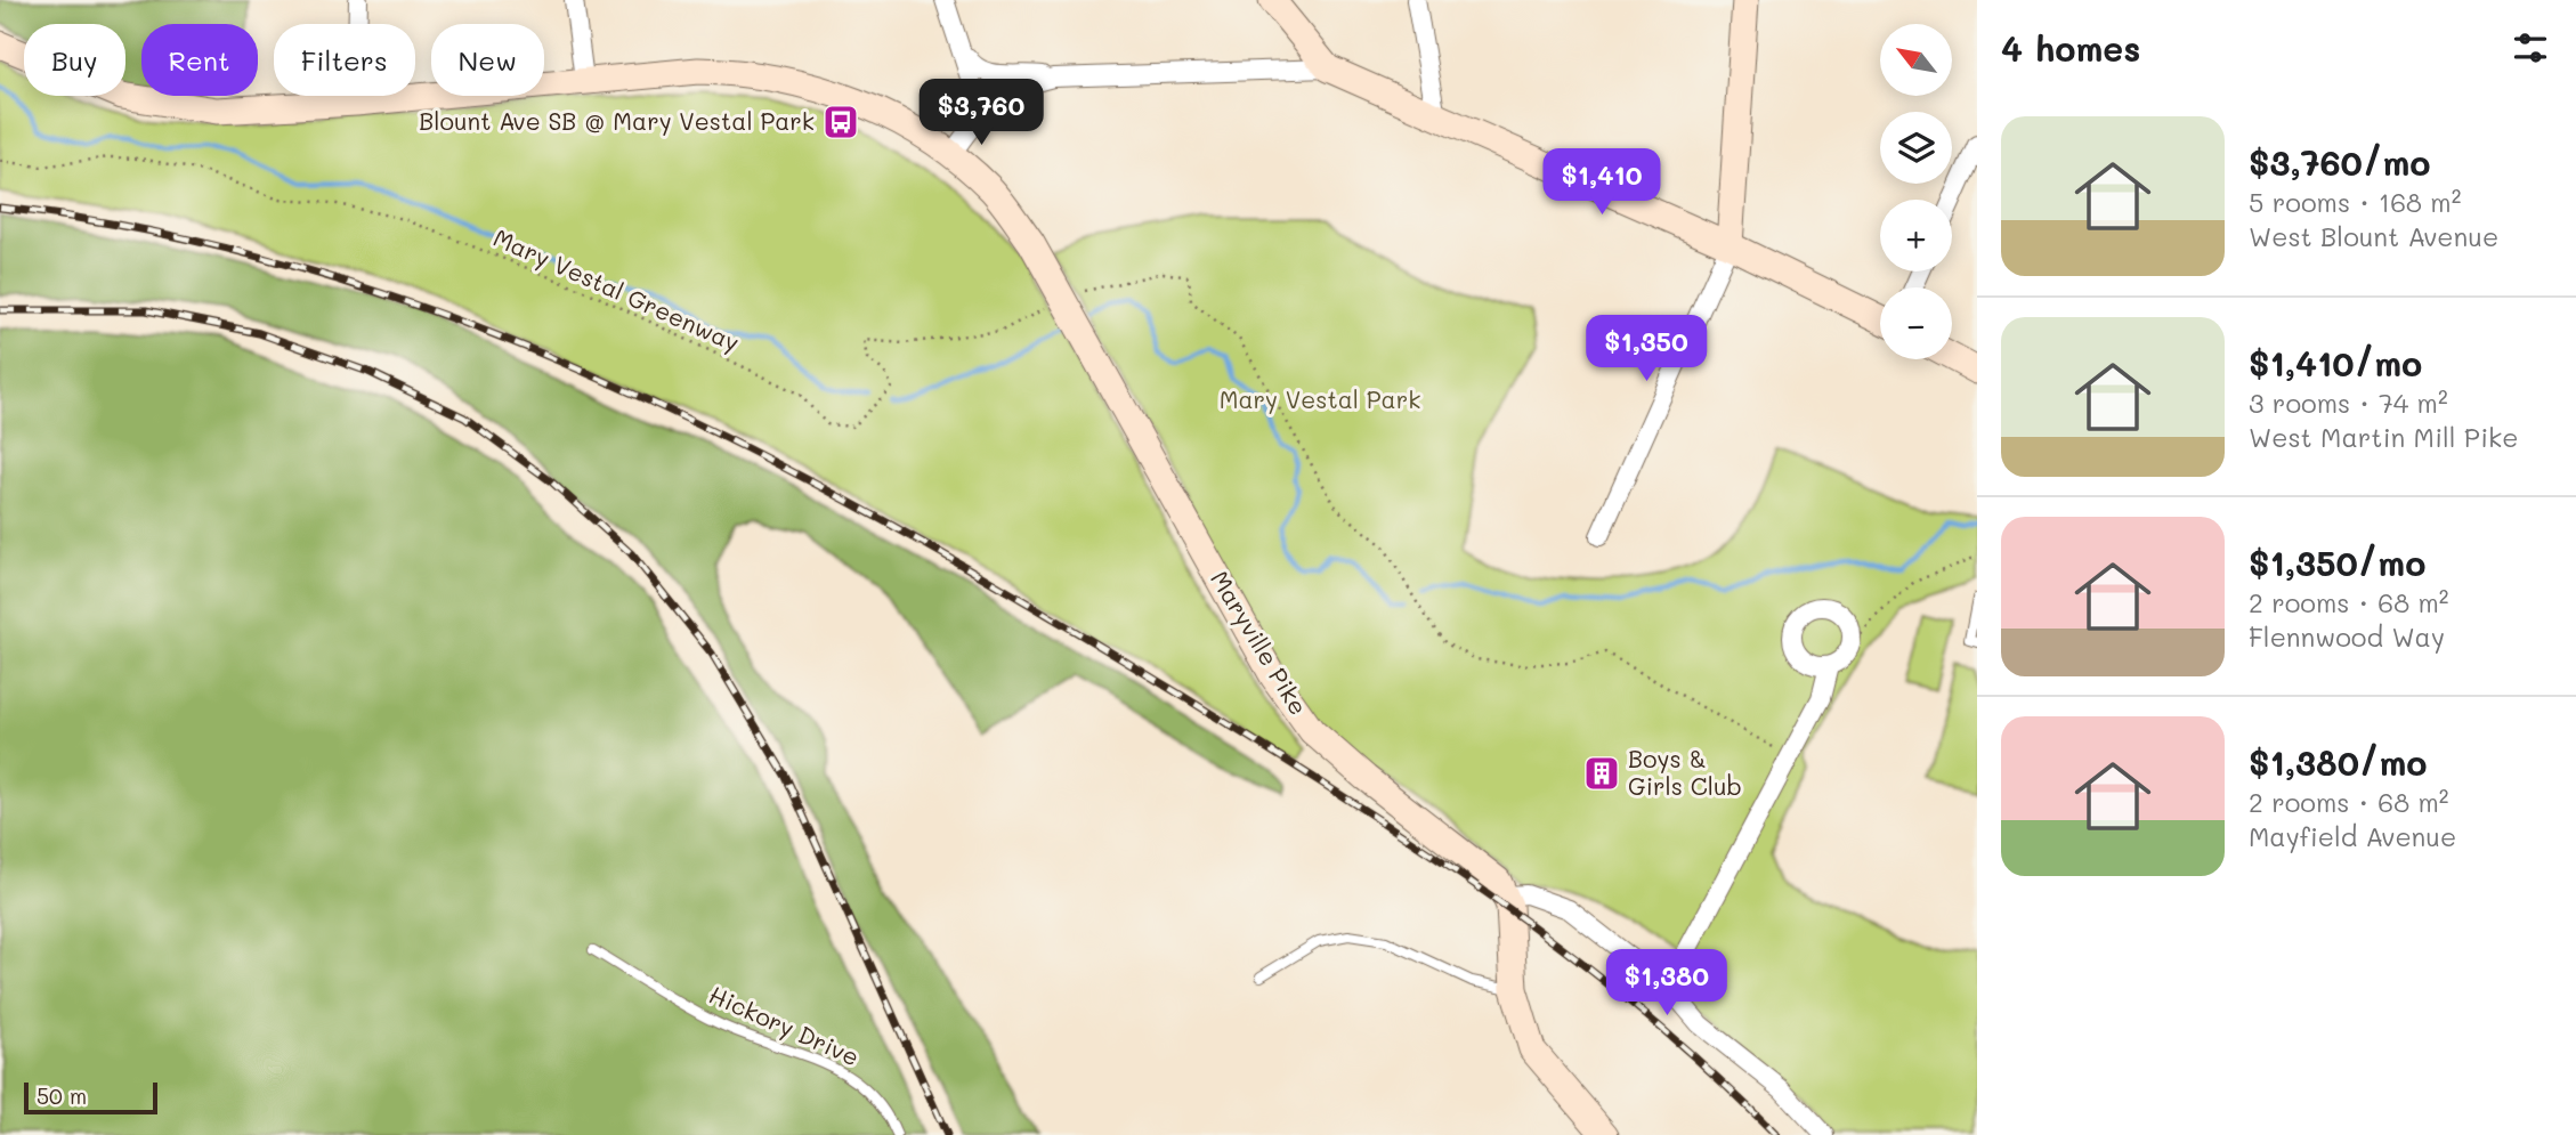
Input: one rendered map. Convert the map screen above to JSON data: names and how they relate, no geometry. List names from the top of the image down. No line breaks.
{"streets":{"street":["Maryville Pike"],"lane":["Hickory Drive"],"path":["Mary Vestal Greenway"]},"crossings":[["Mary Vestal Greenway","Maryville Pike"]],"parks":["Mary Vestal Park"],"places":{"bus stop":["Blount Ave SB @ Mary Vestal Park"],"building":["Boys & Girls Club"]},"scale_bar":"50 m","north":"top left","page":{"heading":"4 homes","map_buttons":["+","−"],"chip":["Buy","Rent","Filters","New"],"price":["$3,760","$1,410","$1,350","$1,380"],"list":[{"name":"$3,760/mo","note":"5 rooms · 168 m² · West Blount Avenue"},{"name":"$1,410/mo","note":"3 rooms · 74 m² · West Martin Mill Pike"},{"name":"$1,350/mo","note":"2 rooms · 68 m² · Flennwood Way"},{"name":"$1,380/mo","note":"2 rooms · 68 m² · Mayfield Avenue"}],"scale":"50 m"}}
